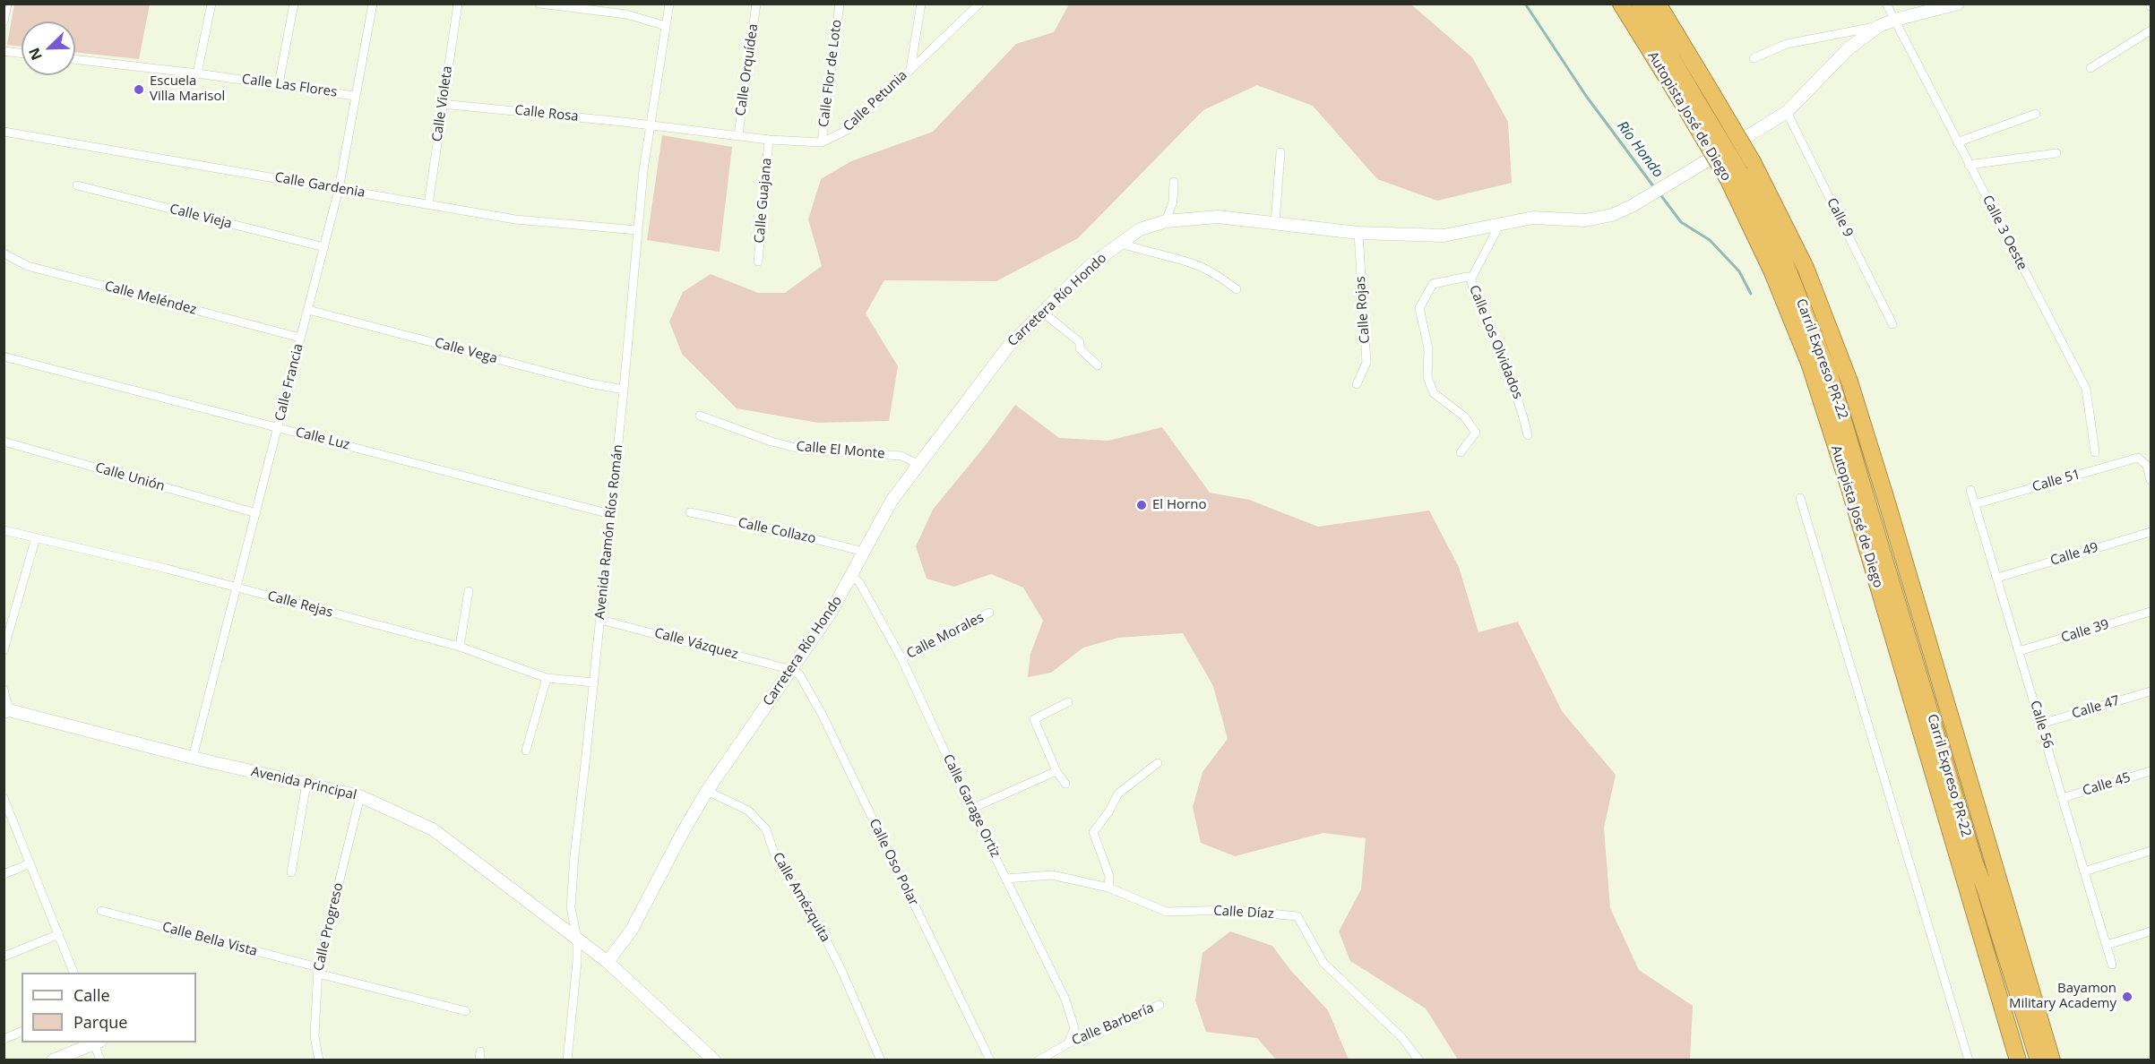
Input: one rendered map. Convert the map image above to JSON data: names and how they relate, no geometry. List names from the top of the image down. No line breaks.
{"streets":{"highway":["Autopista José de Diego","Carril Expreso PR-22"],"street":["Calle Orquídea","Calle Flor de Loto","Calle Las Flores","Calle Petunia","Calle Violeta","Calle Rosa","Calle Gardenia","Calle Guajana","Calle Vieja","Calle 9","Calle 3 Oeste","Calle Meléndez","Carretera Río Hondo","Calle Rojas","Calle Los Olvidados","Calle Vega","Calle Francia","Calle Luz","Calle El Monte","Calle Unión","Calle 51","Calle Collazo","Avenida Ramón Ríos Román","Calle 49","Calle Rejas","Calle 39","Calle Morales","Calle Vázquez","Calle 47","Calle 56","Avenida Principal","Calle 45","Calle Garage Ortiz","Calle Oso Polar","Calle Amézquita","Calle Díaz","Calle Progreso","Calle Bella Vista","Calle Barbería"]},"crossings":[["Calle Orquídea","Calle Petunia"],["Calle Flor de Loto","Calle Petunia"],["Calle Las Flores","Calle Francia"],["Calle Petunia","Calle Rosa"],["Calle Petunia","Calle Guajana"],["Calle Petunia","Avenida Ramón Ríos Román"],["Calle Violeta","Calle Rosa"],["Calle Violeta","Calle Gardenia"],["Calle Rosa","Avenida Ramón Ríos Román"],["Autopista José de Diego","Carril Expreso PR-22"],["Calle Gardenia","Calle Francia"],["Calle Gardenia","Avenida Ramón Ríos Román"],["Calle Vieja","Calle Francia"],["Calle 9","Carretera Río Hondo"],["Calle 3 Oeste","Carretera Río Hondo"],["Calle Meléndez","Calle Francia"],["Carretera Río Hondo","Calle Rojas"],["Carretera Río Hondo","Calle Los Olvidados"],["Carretera Río Hondo","Calle El Monte"],["Carretera Río Hondo","Calle Collazo"],["Carretera Río Hondo","Calle Vázquez"],["Carretera Río Hondo","Avenida Principal"],["Carretera Río Hondo","Calle Garage Ortiz"],["Carretera Río Hondo","Calle Oso Polar"],["Carretera Río Hondo","Calle Amézquita"],["Calle Vega","Calle Francia"],["Calle Vega","Avenida Ramón Ríos Román"],["Calle Francia","Calle Luz"],["Calle Francia","Calle Unión"],["Calle Francia","Calle Rejas"],["Calle Francia","Avenida Principal"],["Calle Luz","Avenida Ramón Ríos Román"],["Calle 51","Calle 56"],["Avenida Ramón Ríos Román","Calle Rejas"],["Avenida Ramón Ríos Román","Calle Vázquez"],["Avenida Ramón Ríos Román","Avenida Principal"],["Calle 49","Calle 56"],["Calle 39","Calle 56"],["Calle Morales","Calle Garage Ortiz"],["Calle Vázquez","Calle Oso Polar"],["Calle 47","Calle 56"],["Calle 56","Calle 45"],["Avenida Principal","Calle Progreso"],["Calle Garage Ortiz","Calle Díaz"],["Calle Garage Ortiz","Calle Barbería"],["Calle Progreso","Calle Bella Vista"]],"water":["Río Hondo"],"places":["Escuela Villa Marisol","El Horno","Bayamon Military Academy"],"legend":["Calle","Parque"],"north":"bottom left"}
